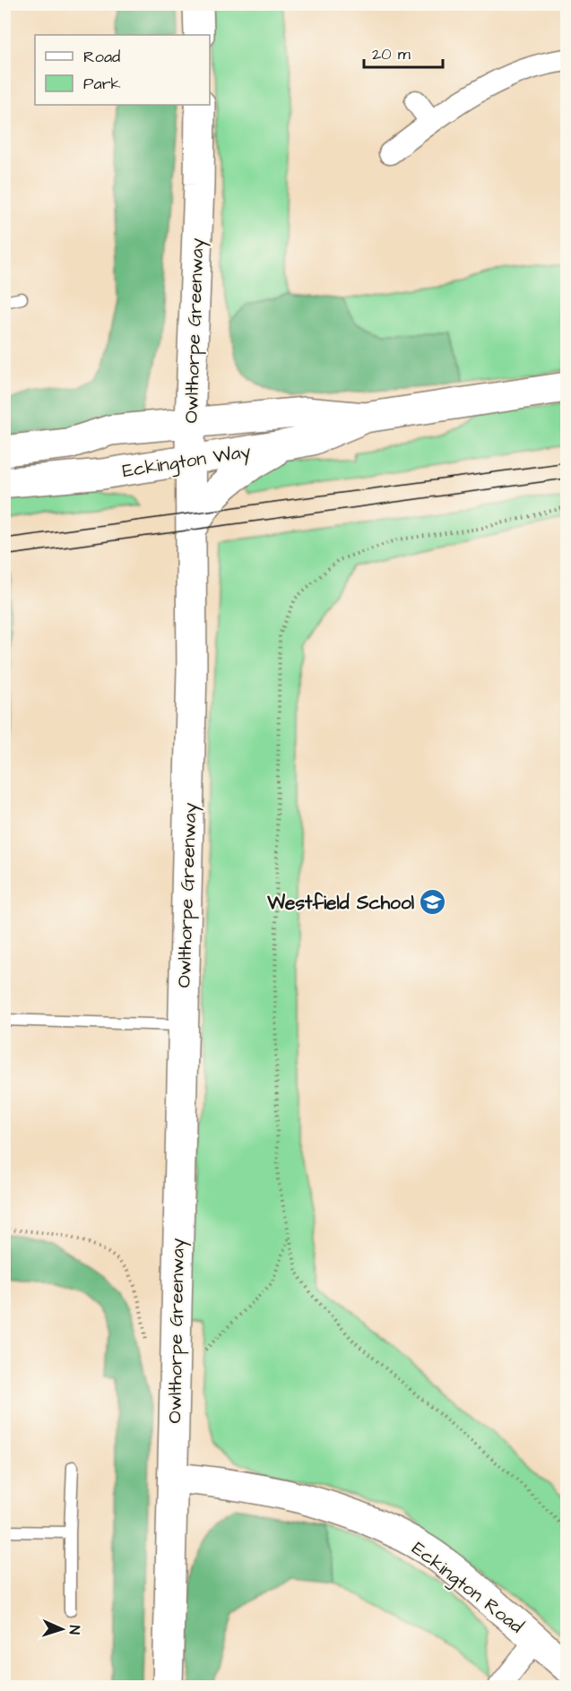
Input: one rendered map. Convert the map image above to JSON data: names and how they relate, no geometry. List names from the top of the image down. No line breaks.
{"streets":{"street":["Owlthorpe Greenway","Eckington Way","Eckington Road"]},"crossings":[["Owlthorpe Greenway","Eckington Way"],["Owlthorpe Greenway","Eckington Road"]],"places":{"school or university":["Westfield School"]},"legend":["Road","Park"],"scale_bar":"20 m","north":"right"}
